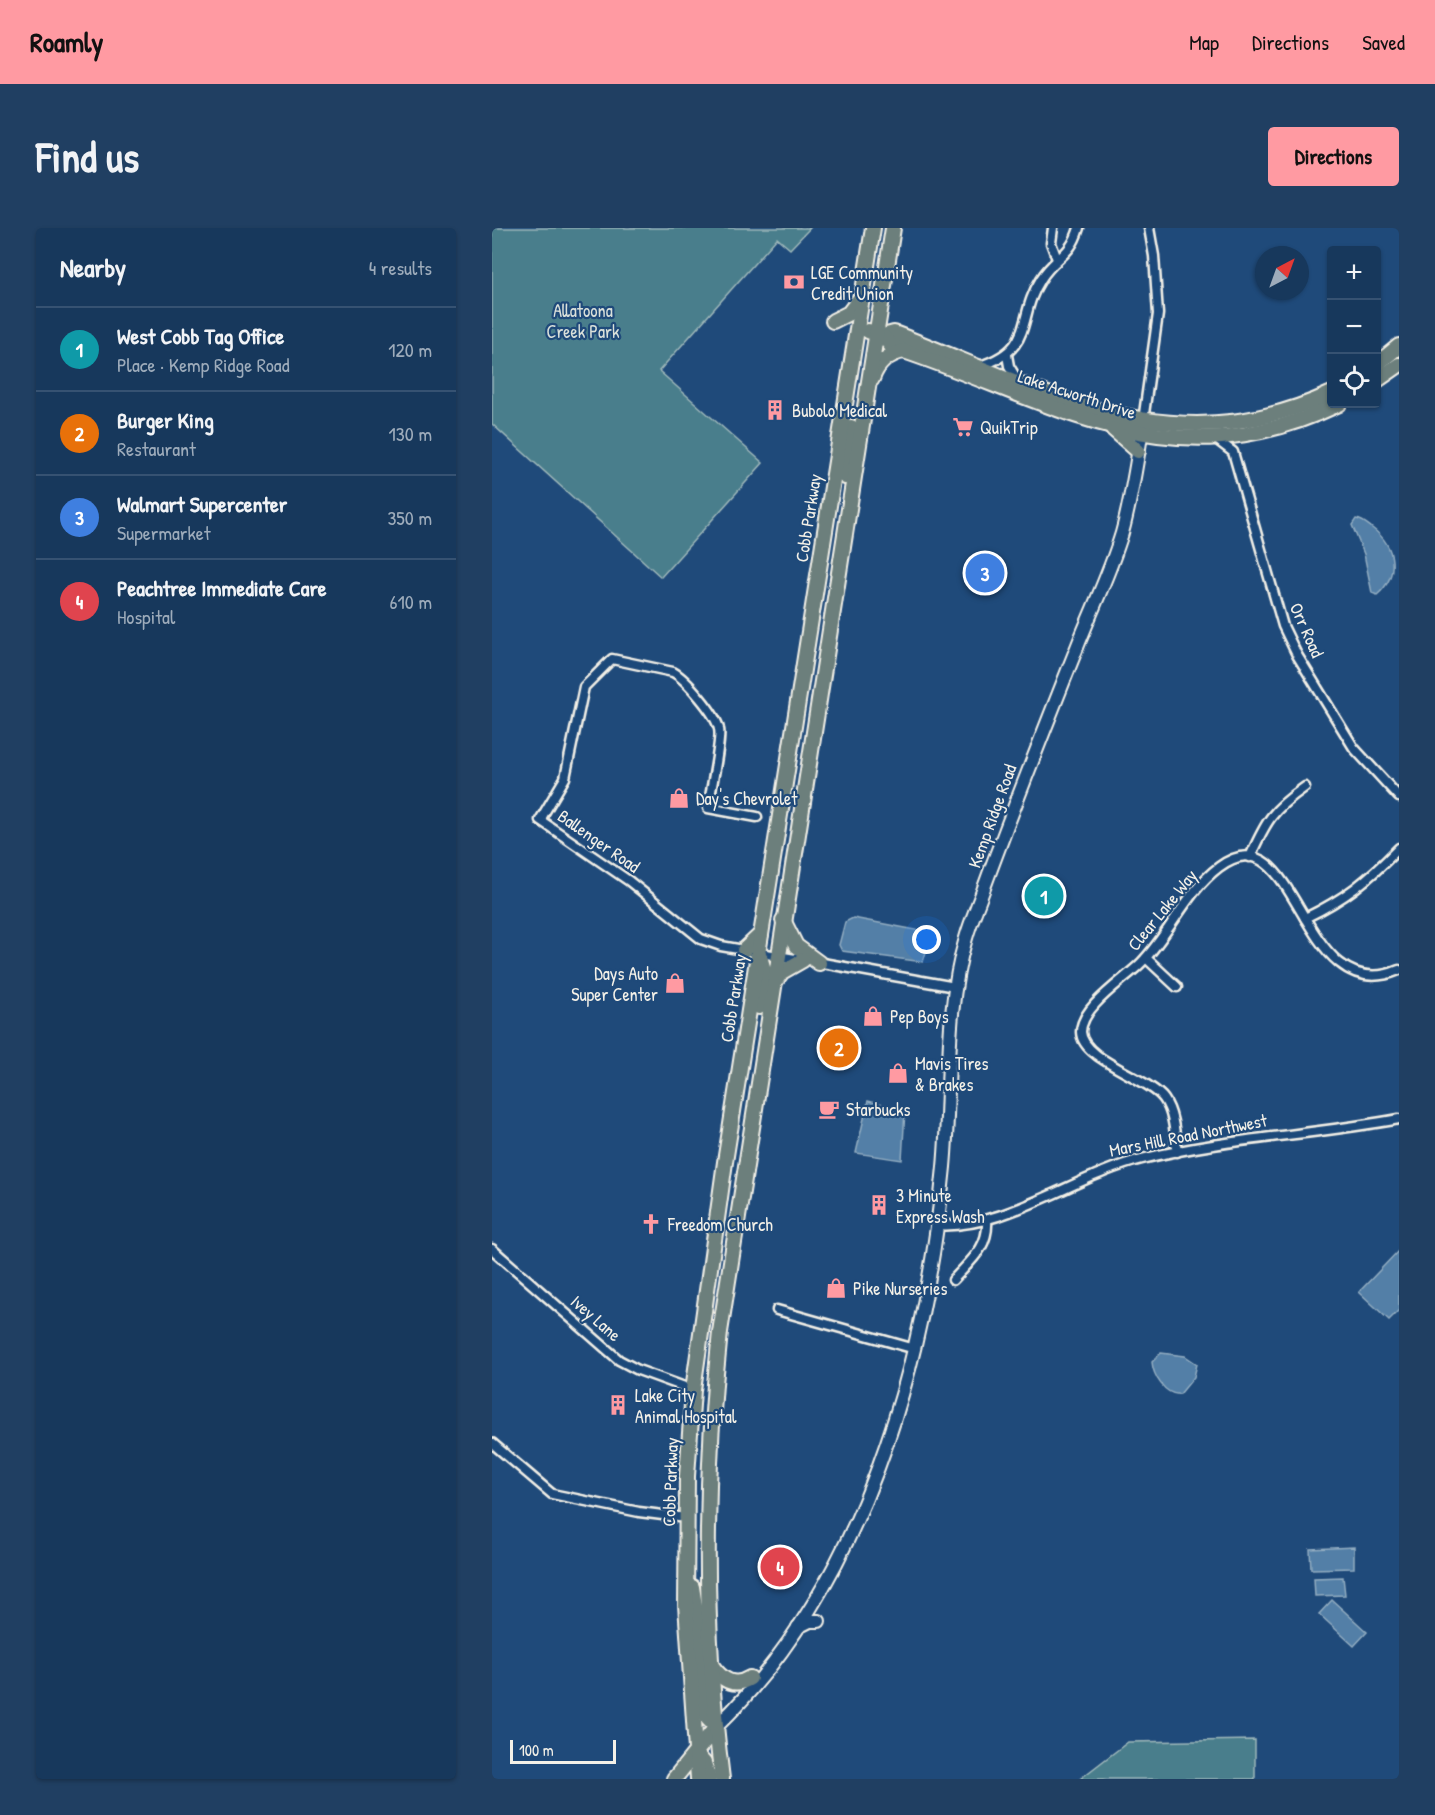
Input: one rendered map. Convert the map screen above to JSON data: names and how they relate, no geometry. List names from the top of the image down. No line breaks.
{"streets":{"main road":["Lake Acworth Drive","Cobb Parkway"],"street":["Orr Road","Kemp Ridge Road","Ballenger Road","Clear Lake Way","Mars Hill Road Northwest","Ivey Lane"]},"crossings":[["Lake Acworth Drive","Cobb Parkway"],["Lake Acworth Drive","Kemp Ridge Road"],["Cobb Parkway","Ballenger Road"],["Cobb Parkway","Ivey Lane"],["Kemp Ridge Road","Ballenger Road"],["Kemp Ridge Road","Mars Hill Road Northwest"],["Clear Lake Way","Mars Hill Road Northwest"]],"parks":["Allatoona Creek Park"],"places":{"bank":["LGE Community Credit Union"],"building":["Bubolo Medical","3 Minute Express Wash","Lake City Animal Hospital"],"supermarket":["QuikTrip"],"shop":["Day's Chevrolet","Days Auto Super Center","Pep Boys","Mavis Tires & Brakes","Pike Nurseries"],"cafe":["Starbucks"],"church":["Freedom Church"]},"scale_bar":"100 m","north":"top right","page":{"header":"Roamly","nav":["Map","Directions","Saved"],"buttons":"Directions","title":"Find us","heading":["Nearby","4 results"],"map_buttons":["+","−"],"list":[{"mark":"1","name":"West Cobb Tag Office","note":"Place · Kemp Ridge Road","value":"120 m"},{"mark":"2","name":"Burger King","note":"Restaurant","value":"130 m"},{"mark":"3","name":"Walmart Supercenter","note":"Supermarket","value":"350 m"},{"mark":"4","name":"Peachtree Immediate Care","note":"Hospital","value":"610 m"}],"pins":["3","1","2","4"],"scale":"100 m"}}
